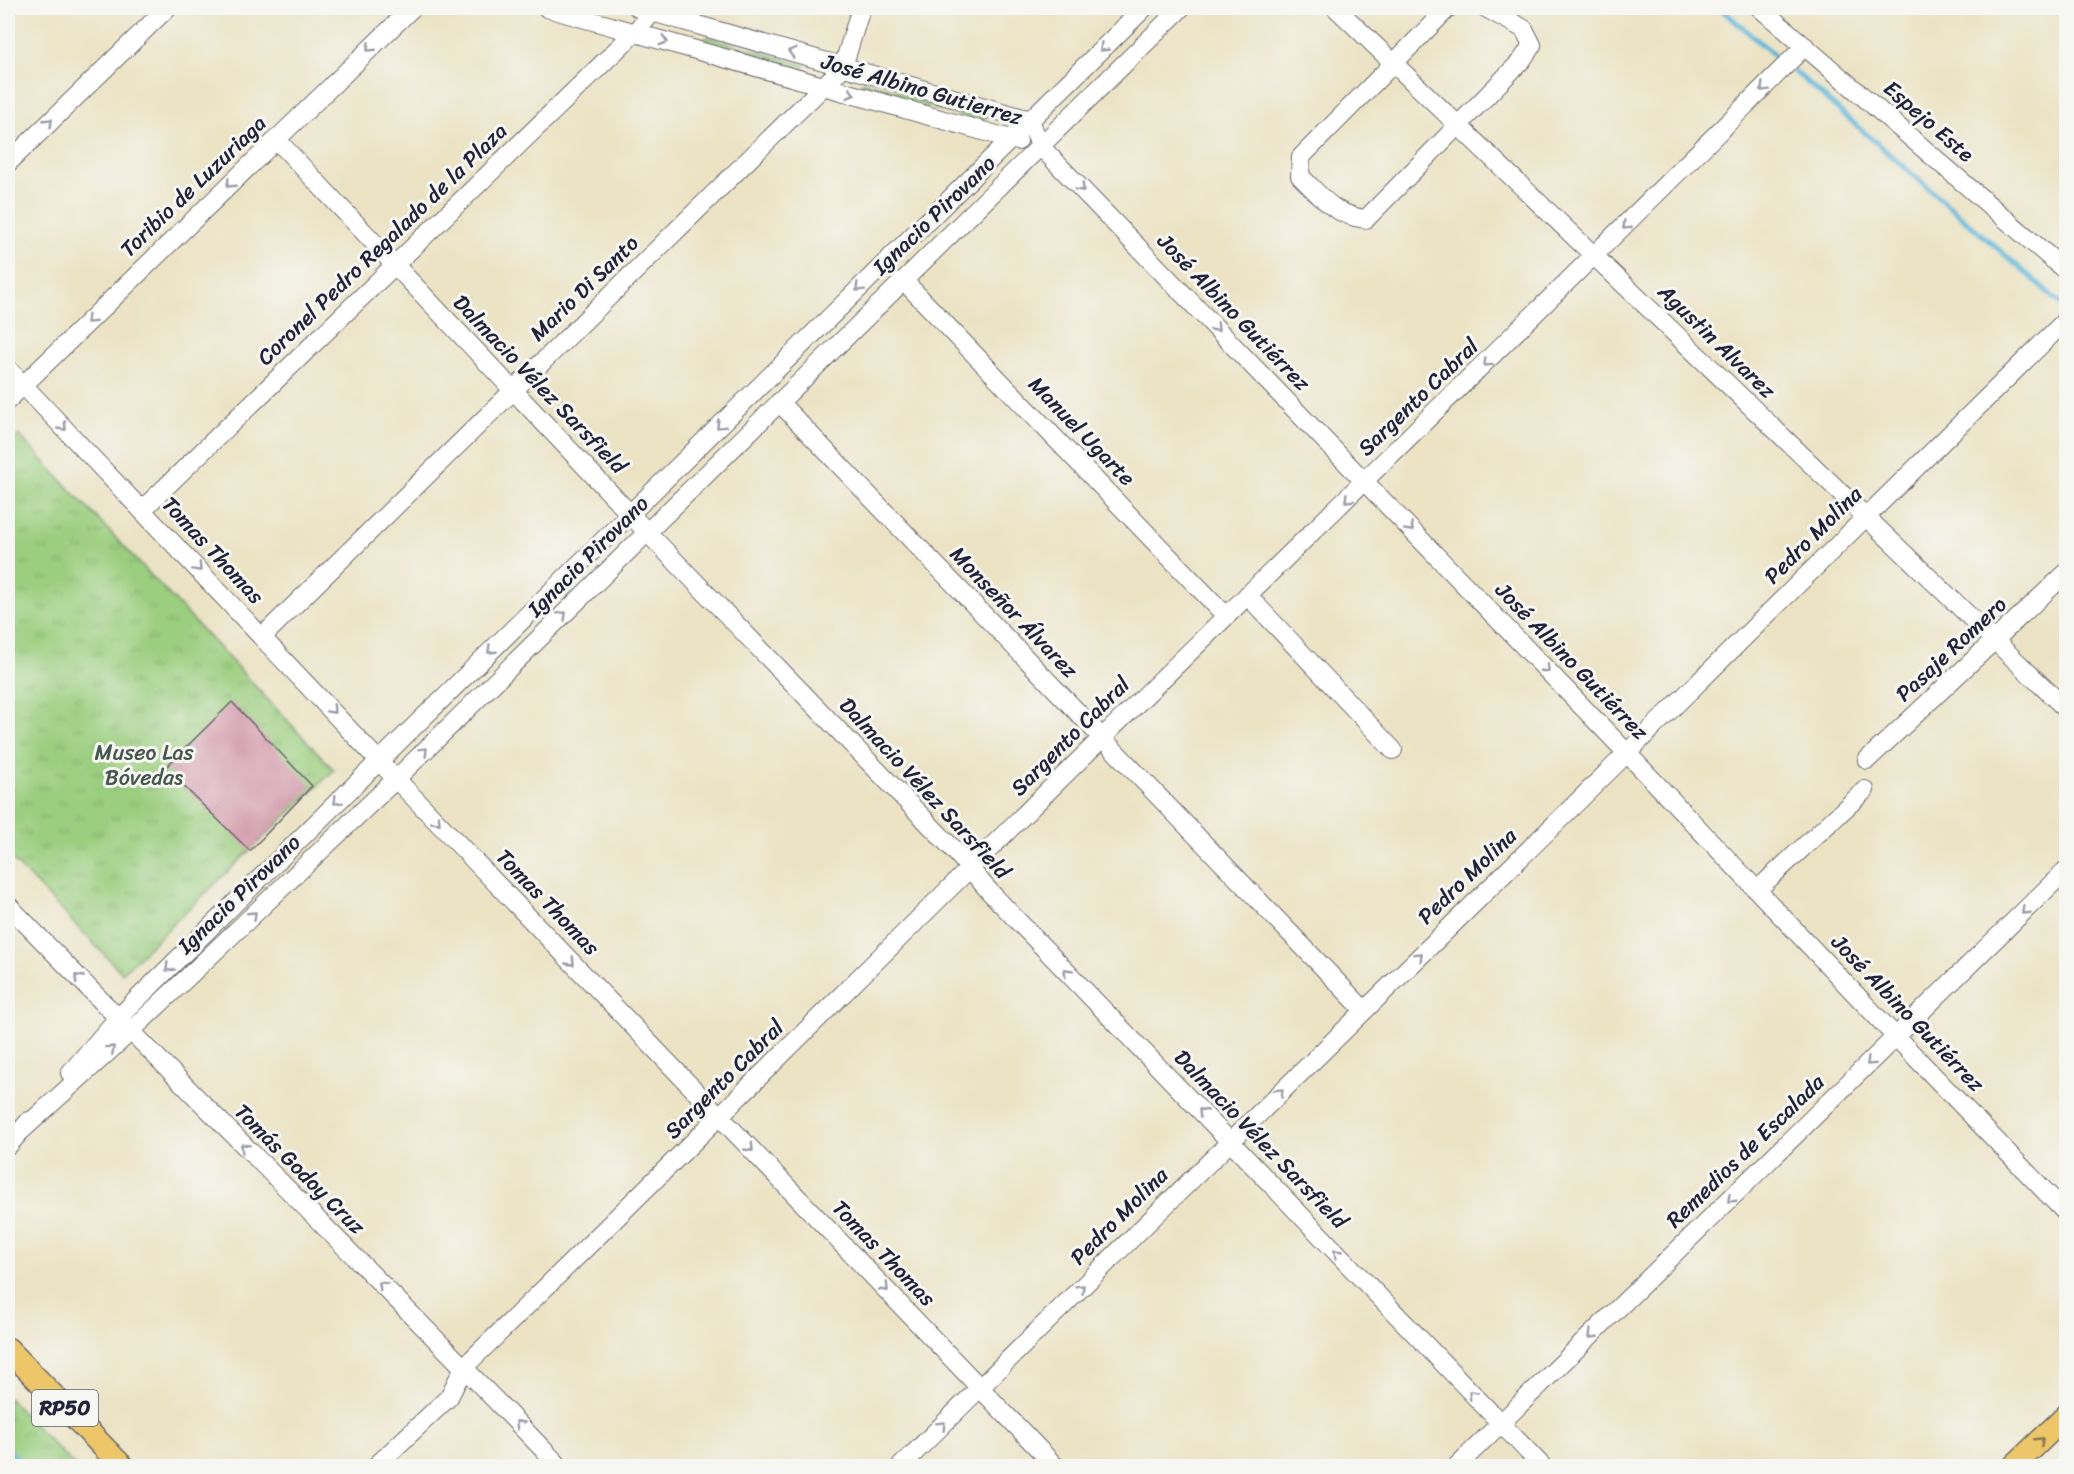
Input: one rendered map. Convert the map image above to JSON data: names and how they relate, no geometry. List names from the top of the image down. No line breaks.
{"streets":{"main road":["RP50"],"street":["José Albino Gutierrez","Espejo Este","Toribio de Luzuriaga","Ignacio Pirovano","Coronel Pedro Regalado de la Plaza","Mario Di Santo","José Albino Gutiérrez","Agustin Alvarez","Dalmacio Vélez Sarsfield","Sargento Cabral","Manuel Ugarte","Pedro Molina","Tomas Thomas","Monseñor Álvarez","Pasaje Romero","Remedios de Escalada","Tomás Godoy Cruz"]},"crossings":[["José Albino Gutierrez","Ignacio Pirovano"],["José Albino Gutierrez","Coronel Pedro Regalado de la Plaza"],["José Albino Gutierrez","Mario Di Santo"],["José Albino Gutierrez","José Albino Gutiérrez"],["Espejo Este","Sargento Cabral"],["Toribio de Luzuriaga","Dalmacio Vélez Sarsfield"],["Toribio de Luzuriaga","Tomas Thomas"],["Ignacio Pirovano","José Albino Gutiérrez"],["Ignacio Pirovano","Dalmacio Vélez Sarsfield"],["Ignacio Pirovano","Manuel Ugarte"],["Ignacio Pirovano","Tomas Thomas"],["Ignacio Pirovano","Monseñor Álvarez"],["Ignacio Pirovano","Tomás Godoy Cruz"],["Coronel Pedro Regalado de la Plaza","Dalmacio Vélez Sarsfield"],["Coronel Pedro Regalado de la Plaza","Tomas Thomas"],["Mario Di Santo","Dalmacio Vélez Sarsfield"],["Mario Di Santo","Tomas Thomas"],["José Albino Gutiérrez","Sargento Cabral"],["José Albino Gutiérrez","Pedro Molina"],["José Albino Gutiérrez","Remedios de Escalada"],["Agustin Alvarez","Sargento Cabral"],["Agustin Alvarez","Pedro Molina"],["Agustin Alvarez","Pasaje Romero"],["Dalmacio Vélez Sarsfield","Sargento Cabral"],["Dalmacio Vélez Sarsfield","Pedro Molina"],["Dalmacio Vélez Sarsfield","Remedios de Escalada"],["Sargento Cabral","Manuel Ugarte"],["Sargento Cabral","Tomas Thomas"],["Sargento Cabral","Monseñor Álvarez"],["Sargento Cabral","Tomás Godoy Cruz"],["Pedro Molina","Tomas Thomas"],["Pedro Molina","Monseñor Álvarez"]],"one_way":["Toribio de Luzuriaga","José Albino Gutiérrez","Dalmacio Vélez Sarsfield","Sargento Cabral","Pedro Molina","Tomas Thomas","Remedios de Escalada","Tomás Godoy Cruz"],"parks":["Museo Las Bóvedas"]}
